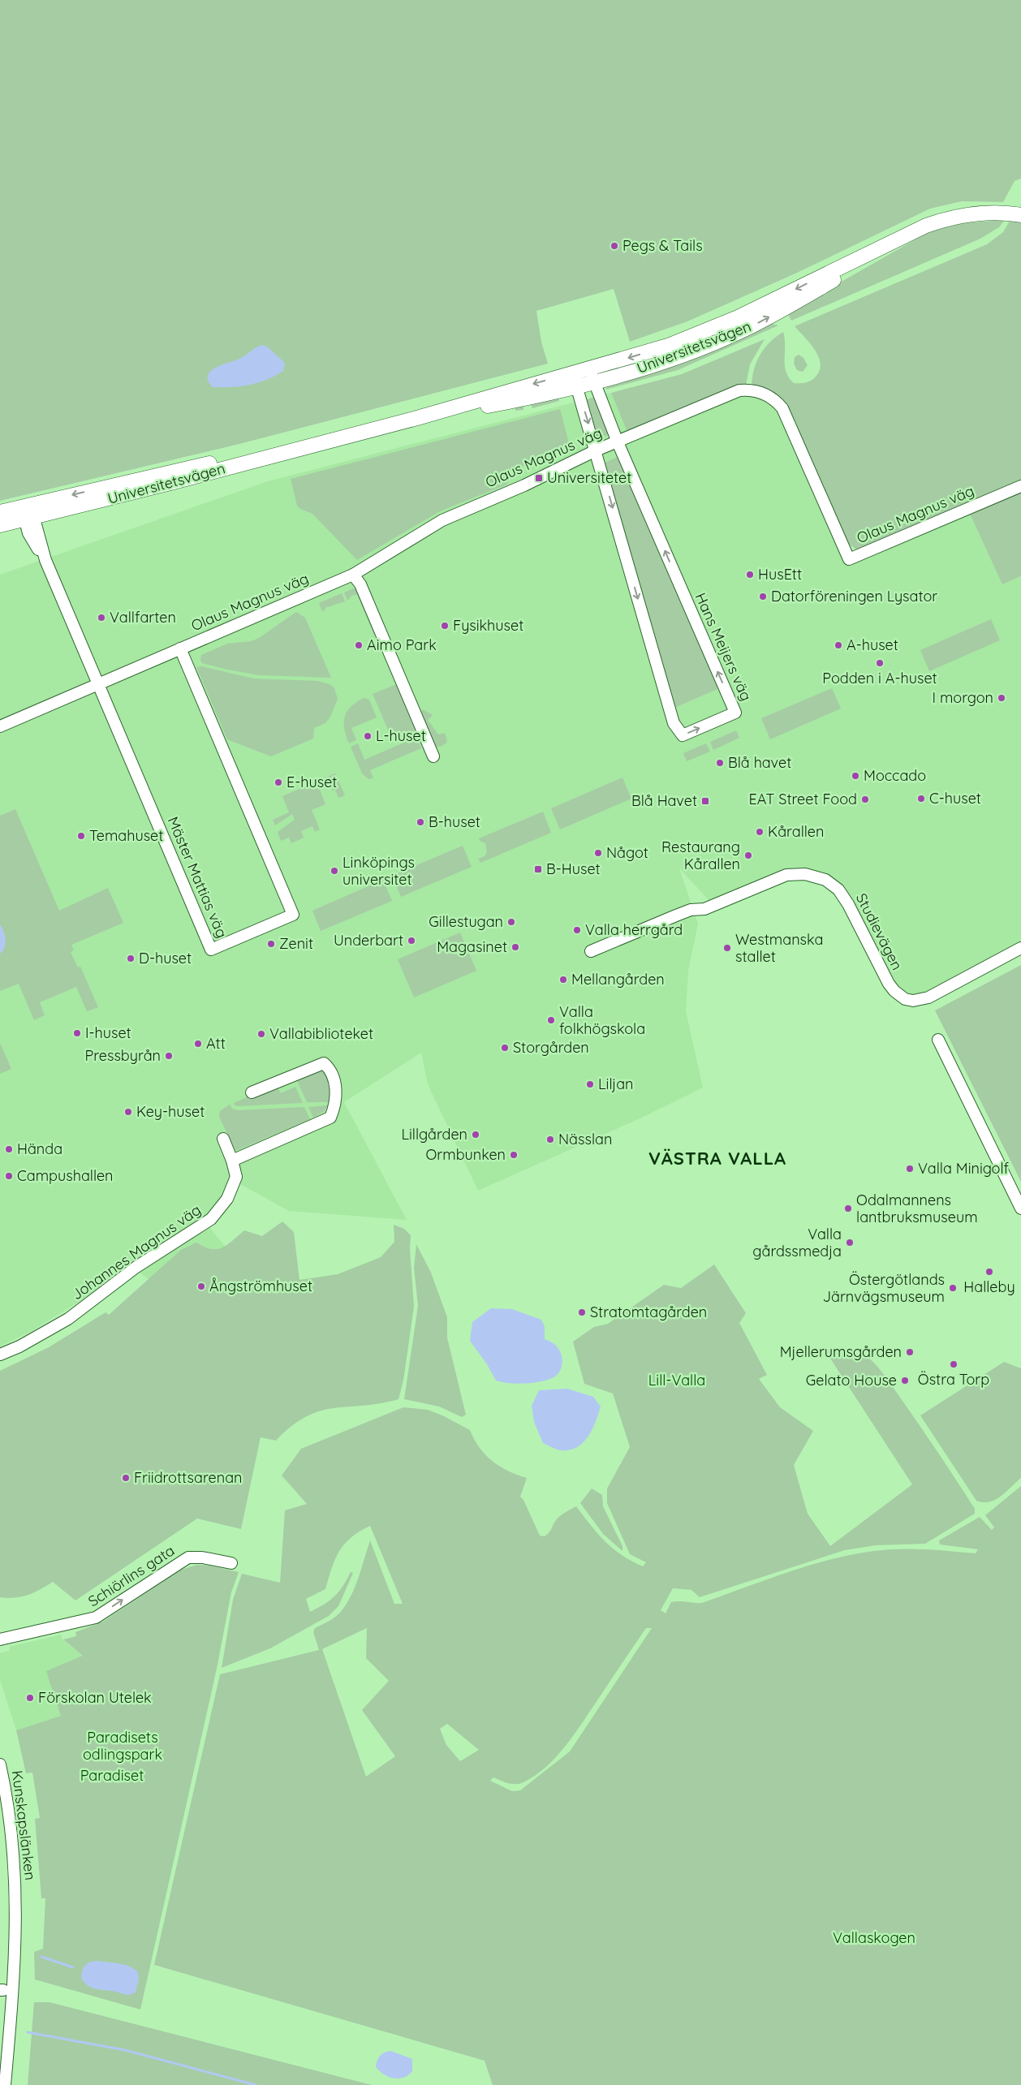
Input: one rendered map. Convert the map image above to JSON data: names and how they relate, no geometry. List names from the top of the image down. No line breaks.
{"streets":{"main road":["Universitetsvägen"],"street":["Olaus Magnus väg","Hans Meijers väg","Mäster Mattias väg","Studievägen","Johannes Magnus väg","Schiörlins gata","Kunskapslänken"]},"crossings":[["Universitetsvägen","Hans Meijers väg"],["Universitetsvägen","Mäster Mattias väg"],["Olaus Magnus väg","Hans Meijers väg"],["Olaus Magnus väg","Mäster Mattias väg"]],"one_way":["Schiörlins gata"],"districts":["VÄSTRA VALLA"],"parks":["Lill-Valla","Paradisets odlingspark","Paradiset","Vallaskogen"],"places":{"other":["Pegs & Tails","HusEtt","Datorföreningen Lysator","Vallfarten","Fysikhuset","Aimo Park","A-huset","Podden i A-huset","I morgon","L-huset","Blå havet","Moccado","E-huset","C-huset","EAT Street Food","B-huset","Kårallen","Temahuset","Något","Restaurang Kårallen","Linköpings universitet","Gillestugan","Valla herrgård","Underbart","Zenit","Magasinet","Westmanska stallet","D-huset","Mellangården","Valla folkhögskola","I-huset","Vallabiblioteket","Att","Storgården","Pressbyrån","Liljan","Key-huset","Lillgården","Nässlan","Hända","Ormbunken","Valla Minigolf","Campushallen","Odalmannens lantbruksmuseum","Valla gårdssmedja","Halleby","Ångströmhuset","Östergötlands Järnvägsmuseum","Stratomtagården","Mjellerumsgården","Östra Torp","Gelato House","Friidrottsarenan","Förskolan Utelek"],"transit":["Universitetet","Blå Havet","B-Huset"]}}
